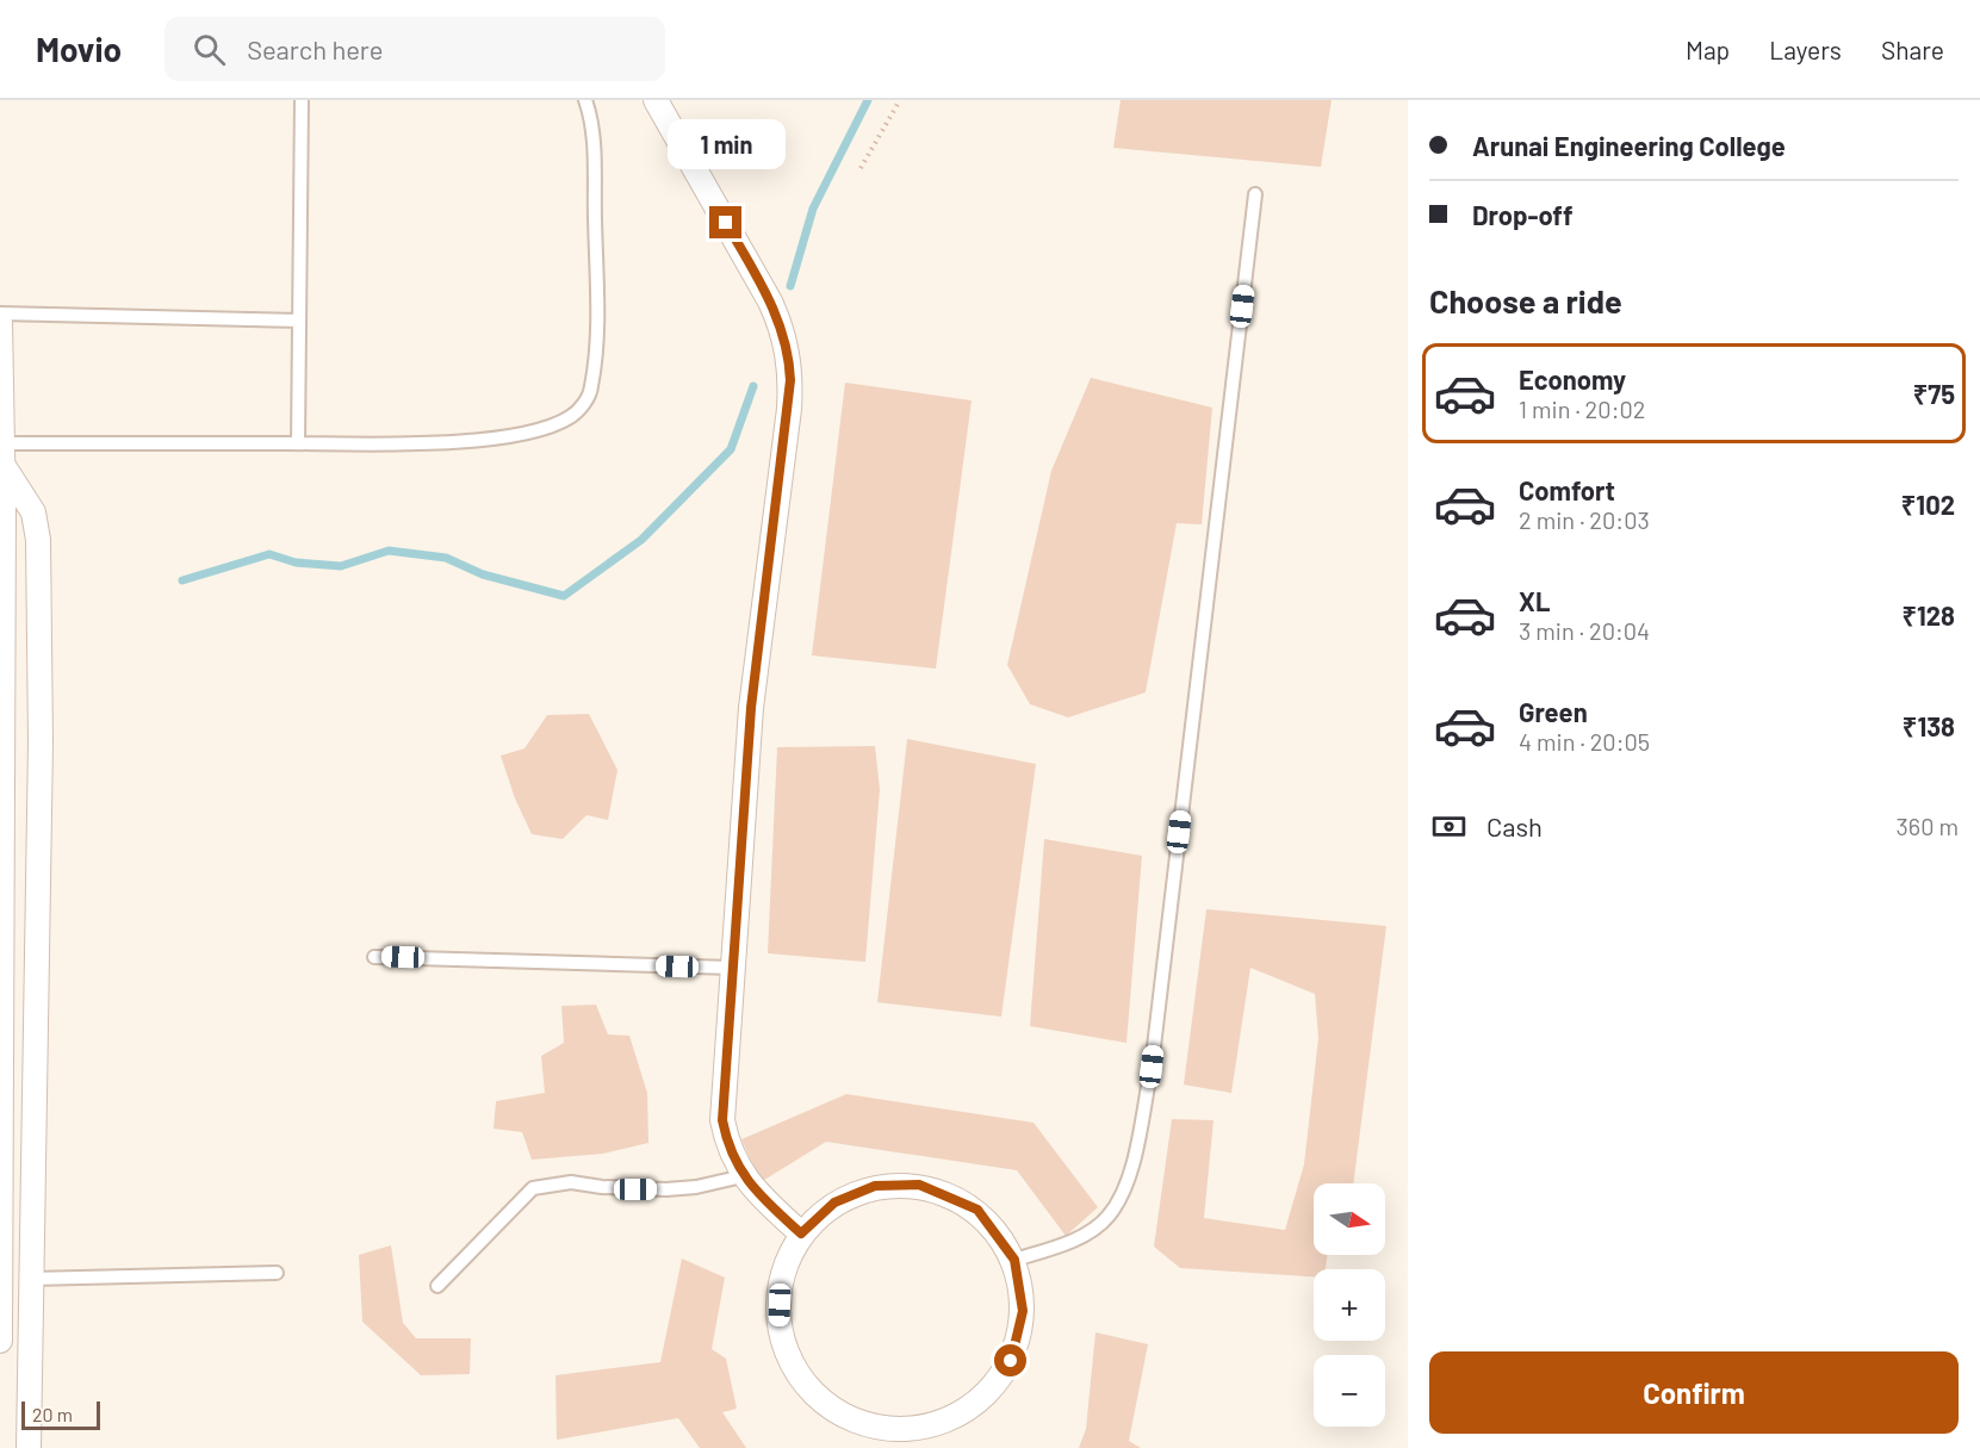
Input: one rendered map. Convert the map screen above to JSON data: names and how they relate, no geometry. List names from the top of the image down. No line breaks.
{"scale_bar":"20 m","north":"right","page":{"header":"Movio","search":"Search here","nav":["Map","Layers","Share"],"banner":["Arunai Engineering College","Drop-off"],"bubble":"1 min","heading":"Choose a ride","list":[{"name":"Economy","note":"1 min · 20:02","value":"₹75"},{"name":"Comfort","note":"2 min · 20:03","value":"₹102"},{"name":"XL","note":"3 min · 20:04","value":"₹128"},{"name":"Green","note":"4 min · 20:05","value":"₹138"}],"pay":["Cash","360 m"],"map_buttons":["+","−"],"buttons":"Confirm","scale":"20 m"}}
